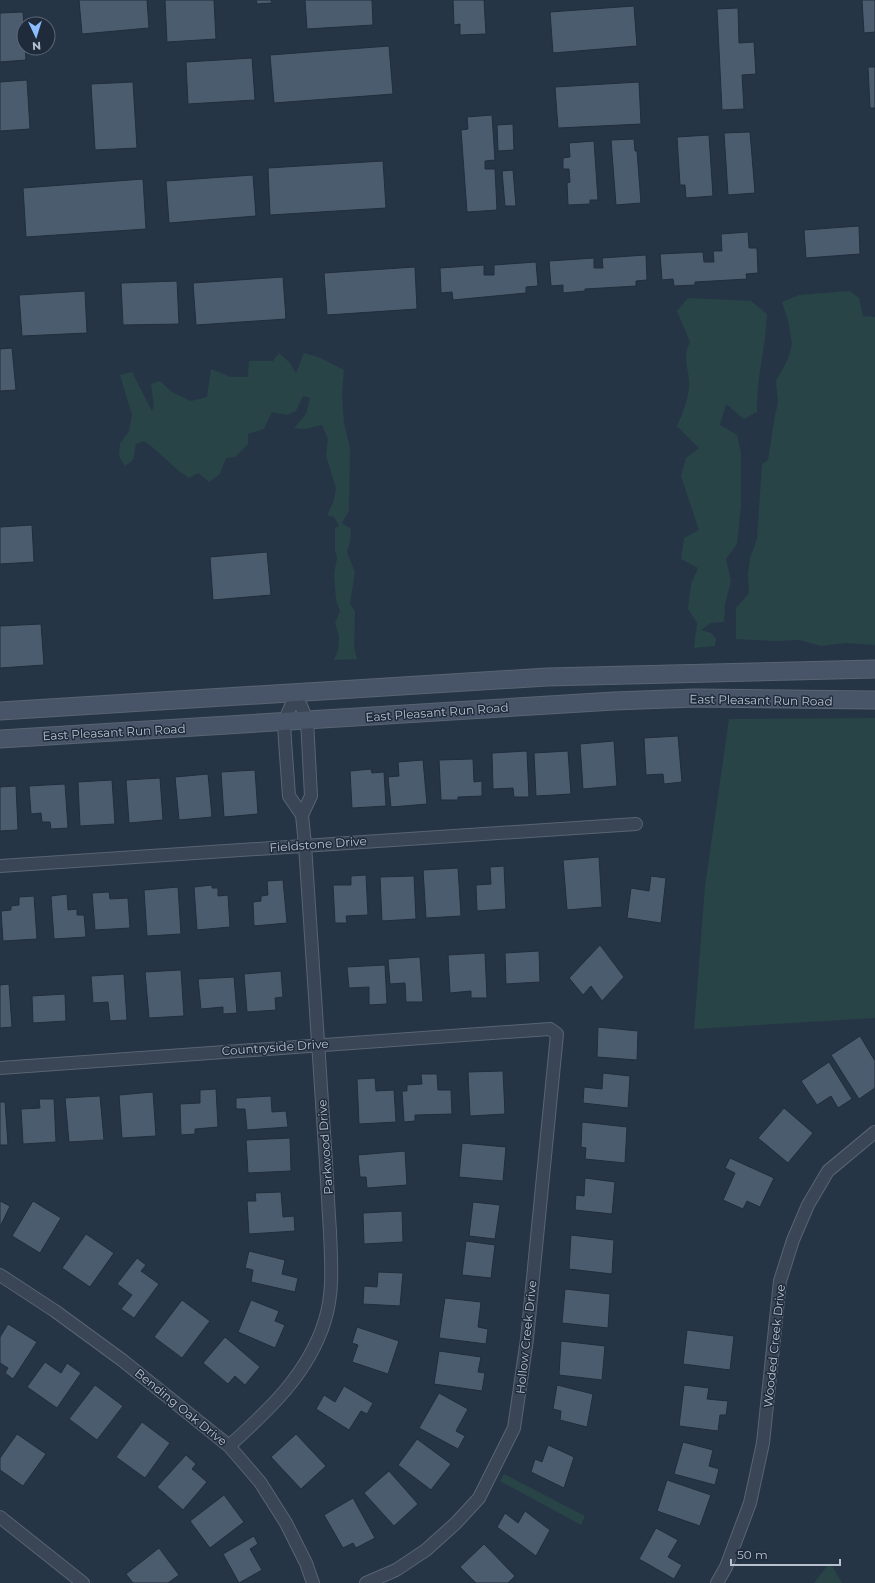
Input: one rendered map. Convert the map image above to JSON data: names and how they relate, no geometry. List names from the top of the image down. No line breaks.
{"streets":{"main road":["East Pleasant Run Road"],"street":["Fieldstone Drive","Countryside Drive","Parkwood Drive","Hollow Creek Drive","Wooded Creek Drive","Bending Oak Drive"]},"crossings":[["East Pleasant Run Road","Parkwood Drive"],["Fieldstone Drive","Parkwood Drive"],["Countryside Drive","Parkwood Drive"],["Countryside Drive","Hollow Creek Drive"],["Parkwood Drive","Bending Oak Drive"]],"scale_bar":"50 m","north":"bottom"}
